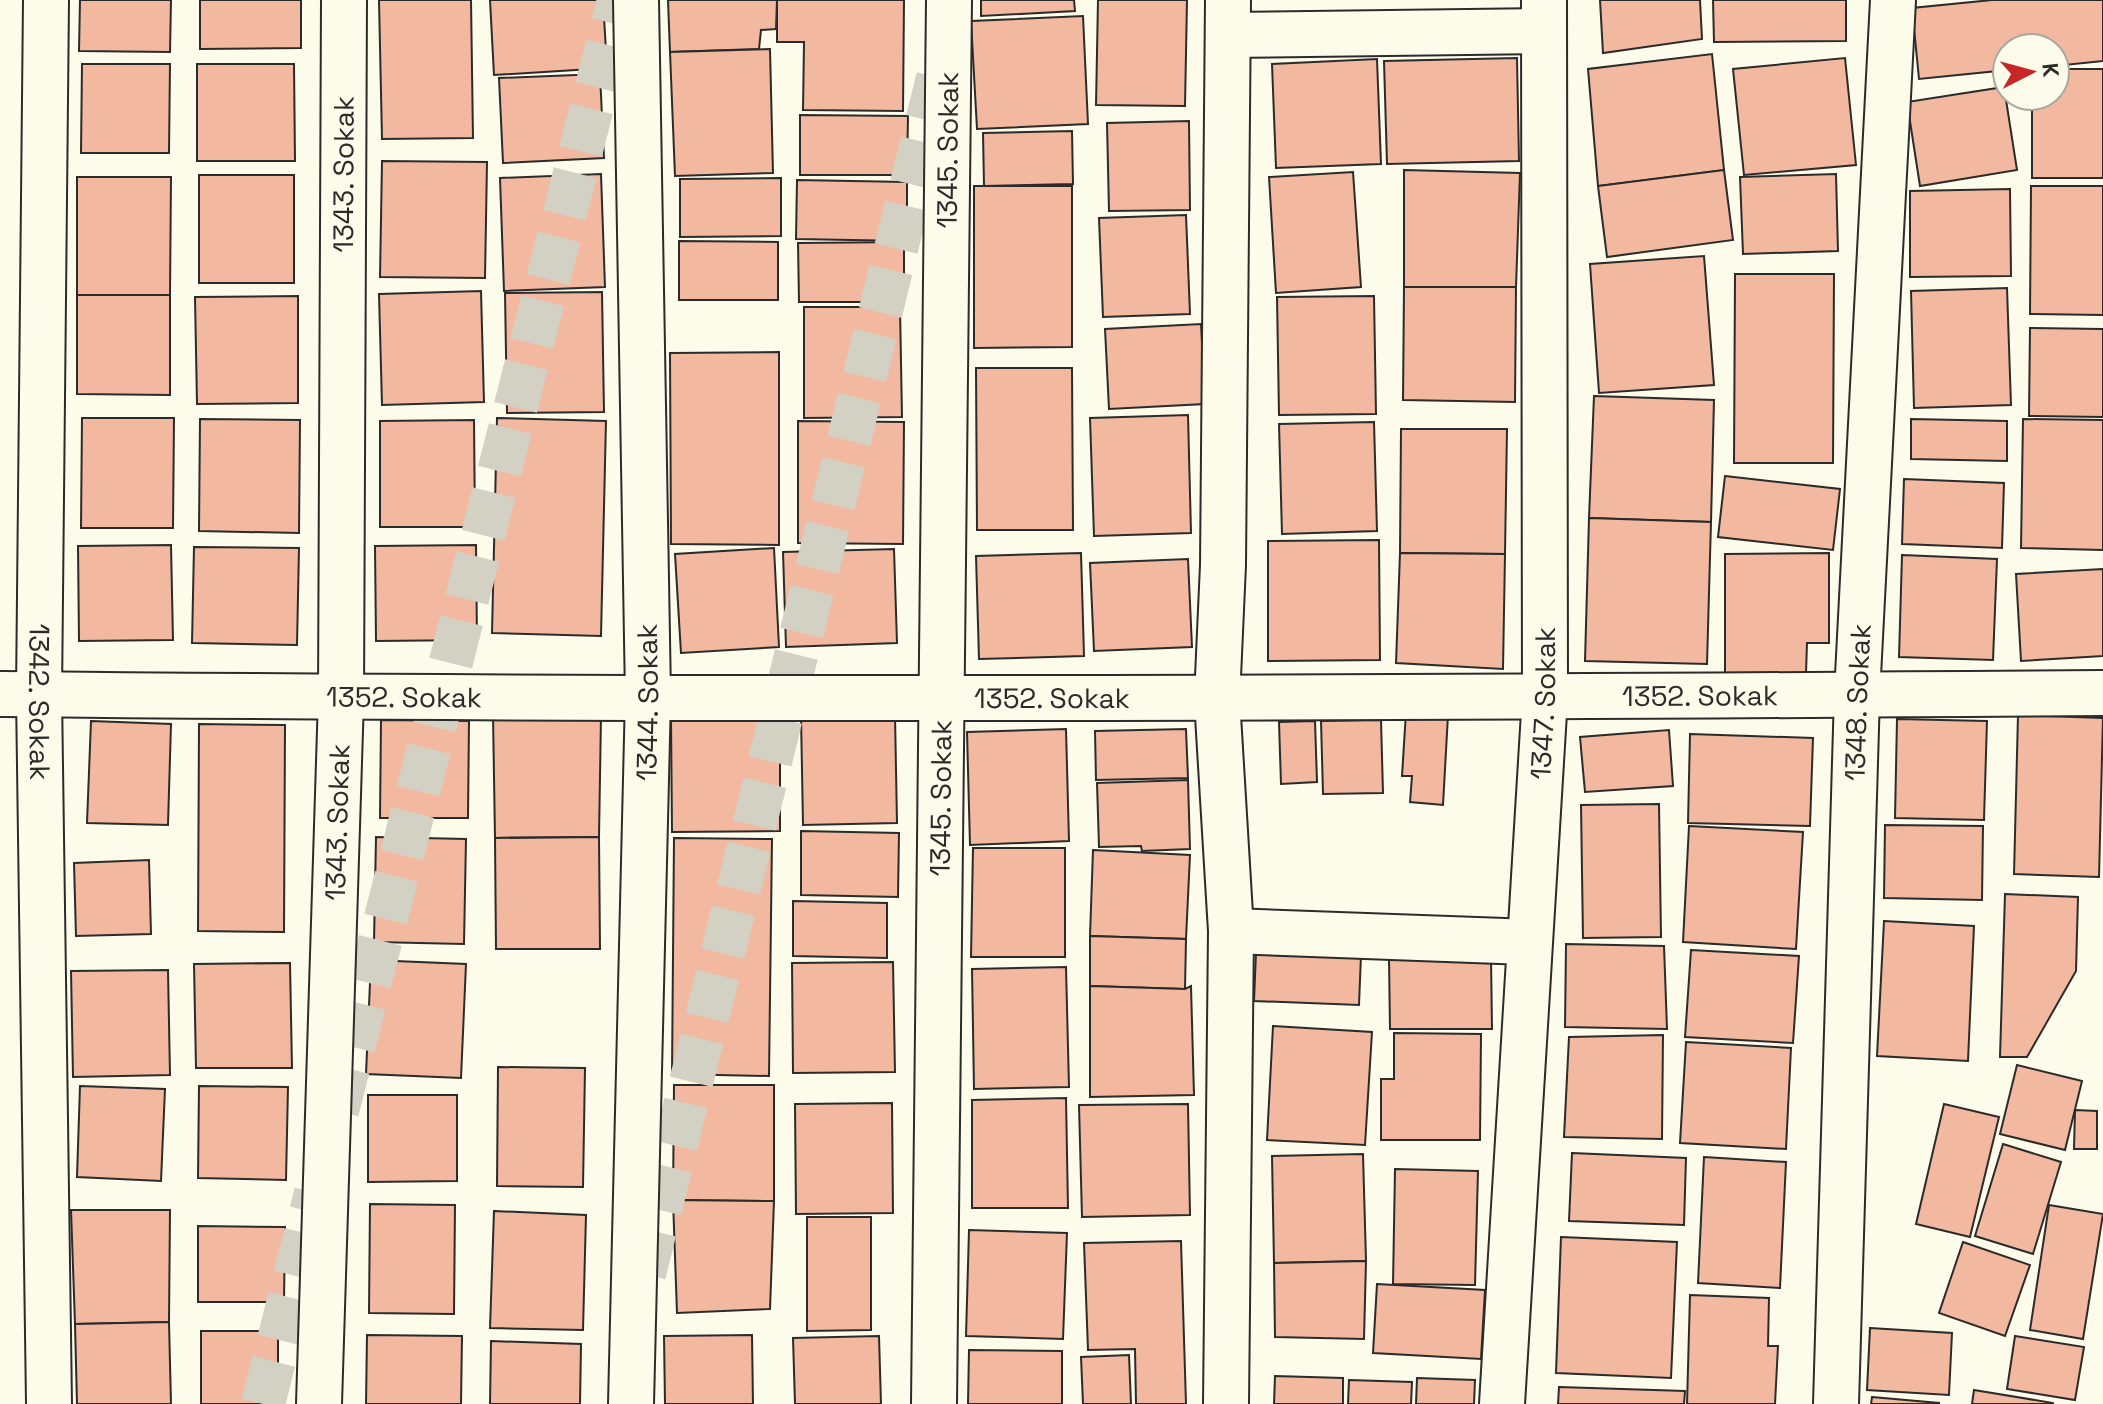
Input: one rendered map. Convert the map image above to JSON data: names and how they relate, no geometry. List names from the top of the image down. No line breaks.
{"streets":{"street":["1345. Sokak","1343. Sokak","1352. Sokak","1342. Sokak","1344. Sokak","1348. Sokak","1347. Sokak"]},"crossings":[["1345. Sokak","1352. Sokak"],["1343. Sokak","1352. Sokak"],["1352. Sokak","1342. Sokak"],["1352. Sokak","1344. Sokak"],["1352. Sokak","1348. Sokak"],["1352. Sokak","1347. Sokak"]],"north":"right"}
